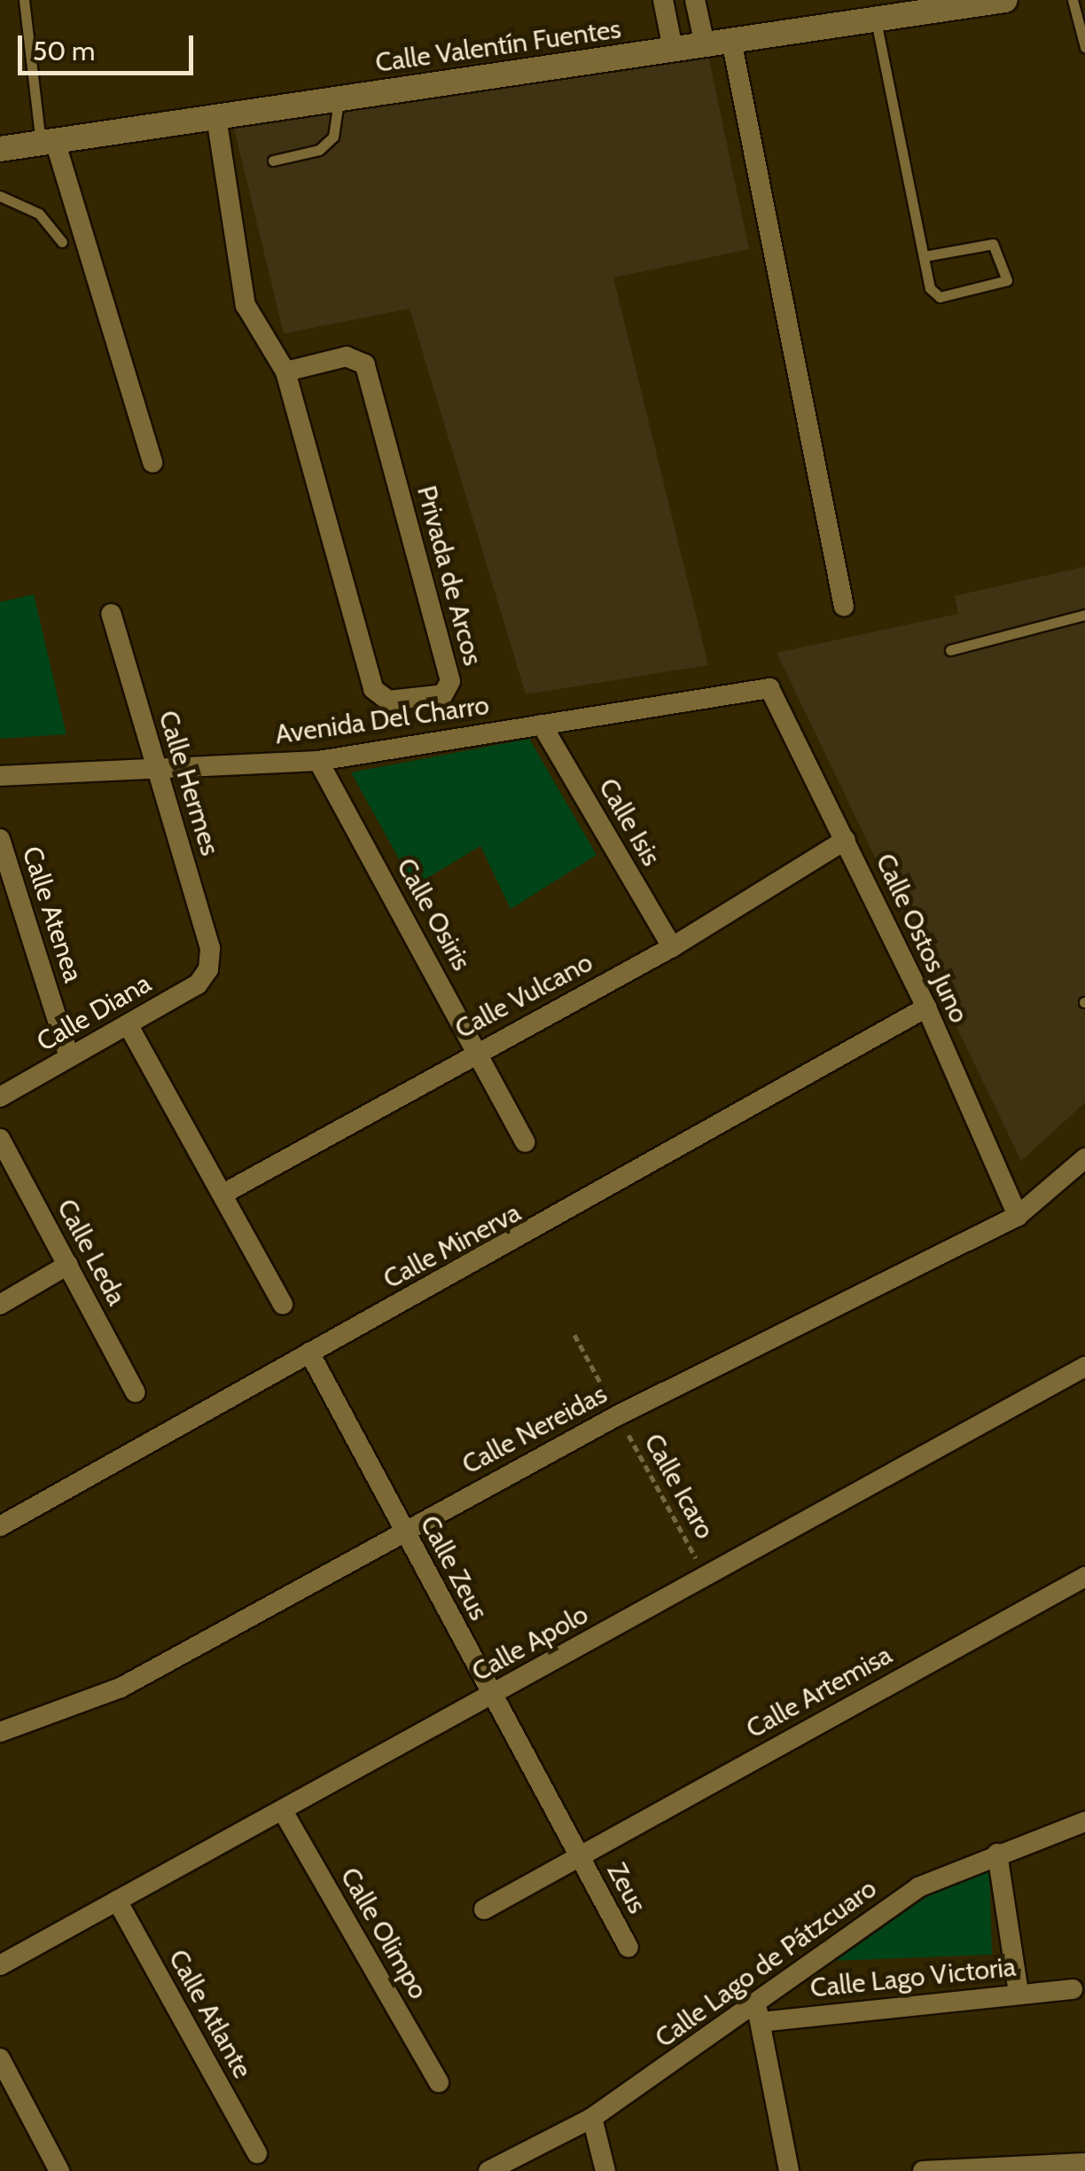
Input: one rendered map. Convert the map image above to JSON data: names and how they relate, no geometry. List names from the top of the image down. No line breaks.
{"streets":{"street":["Calle Valentín Fuentes","Privada de Arcos","Avenida Del Charro","Calle Hermes","Calle Isis","Calle Atenea","Calle Osiris","Calle Ostos Juno","Calle Vulcano","Calle Diana","Calle Minerva","Calle Leda","Calle Nereidas","Calle Zeus","Calle Apolo","Calle Artemisa","Zeus","Calle Olimpo","Calle Lago de Pátzcuaro","Calle Lago Victoria","Calle Atlante"],"path":["Calle Icaro"]},"crossings":[["Calle Valentín Fuentes","Privada de Arcos"],["Avenida Del Charro","Calle Hermes"],["Avenida Del Charro","Calle Isis"],["Avenida Del Charro","Calle Osiris"],["Avenida Del Charro","Calle Ostos Juno"],["Calle Hermes","Calle Diana"],["Calle Isis","Calle Vulcano"],["Calle Atenea","Calle Diana"],["Calle Osiris","Calle Vulcano"],["Calle Ostos Juno","Calle Vulcano"],["Calle Ostos Juno","Calle Minerva"],["Calle Ostos Juno","Calle Nereidas"],["Calle Minerva","Calle Zeus"],["Calle Nereidas","Calle Icaro"],["Calle Nereidas","Calle Zeus"],["Calle Icaro","Calle Apolo"],["Calle Zeus","Calle Apolo"],["Calle Zeus","Calle Artemisa"],["Calle Zeus","Zeus"],["Calle Apolo","Calle Olimpo"],["Calle Apolo","Calle Atlante"],["Calle Artemisa","Zeus"],["Calle Lago de Pátzcuaro","Calle Lago Victoria"]],"scale_bar":"50 m"}
